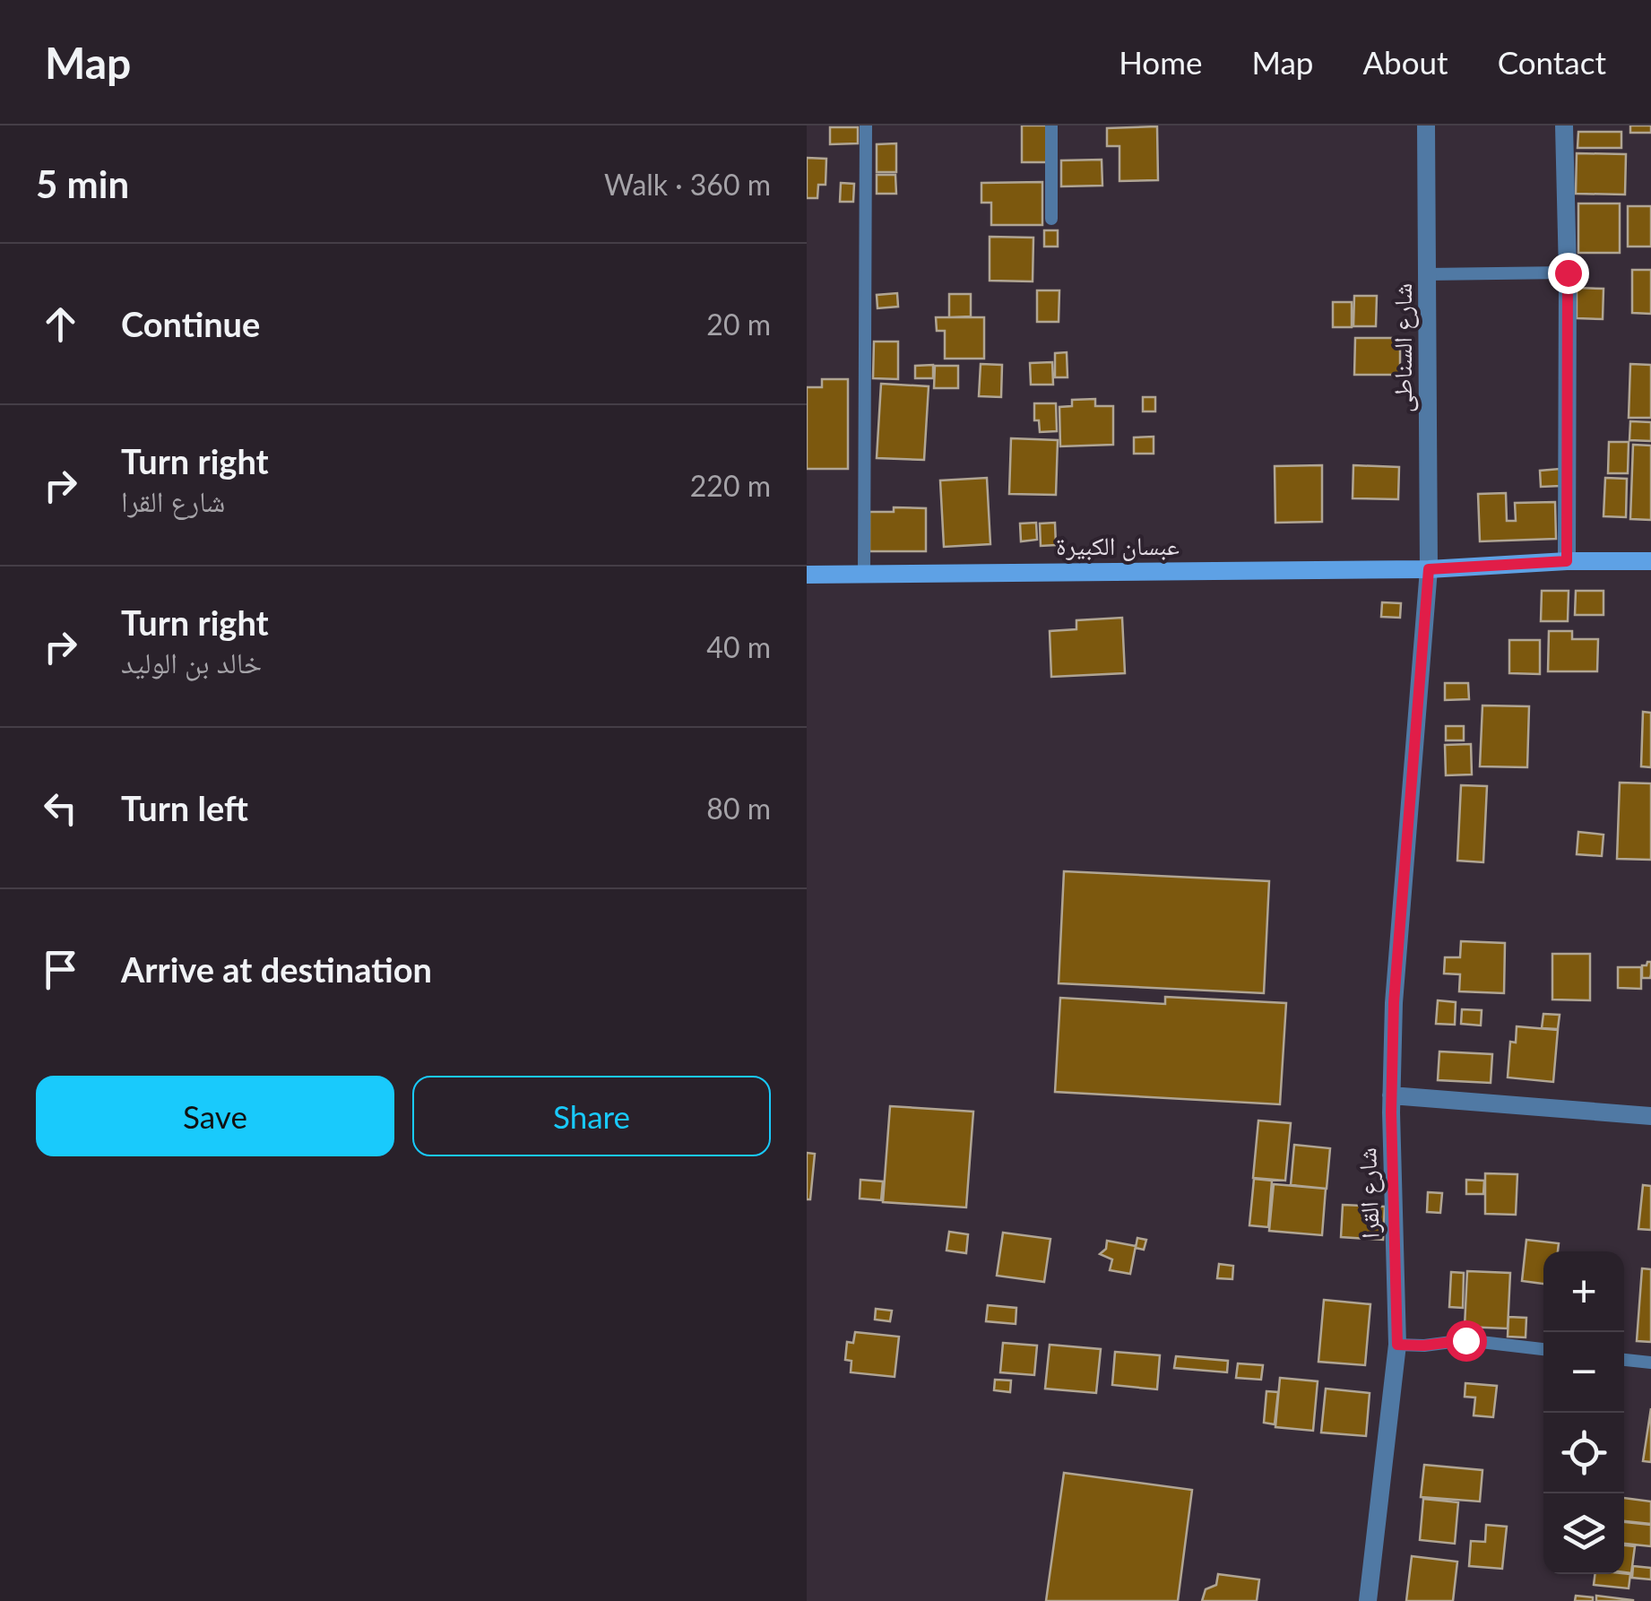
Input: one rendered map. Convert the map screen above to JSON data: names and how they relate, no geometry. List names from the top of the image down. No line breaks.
{"streets":{"main road":["عبسان الكبيرة"],"street":["شارع السناطى","شارع القرا"]},"crossings":[["شارع السناطى","عبسان الكبيرة"],["شارع السناطى","شارع القرا"],["عبسان الكبيرة","شارع القرا"]],"page":{"header":"Map","nav":["Home","Map","About","Contact"],"heading":["5 min","Walk · 360 m"],"list":[["Continue","20 m"],["Turn right","شارع القرا","220 m"],["Turn right","خالد بن الوليد","40 m"],["Turn left","80 m"],"Arrive at destination"],"buttons":["Save","Share"],"map_buttons":["+","−"]}}
